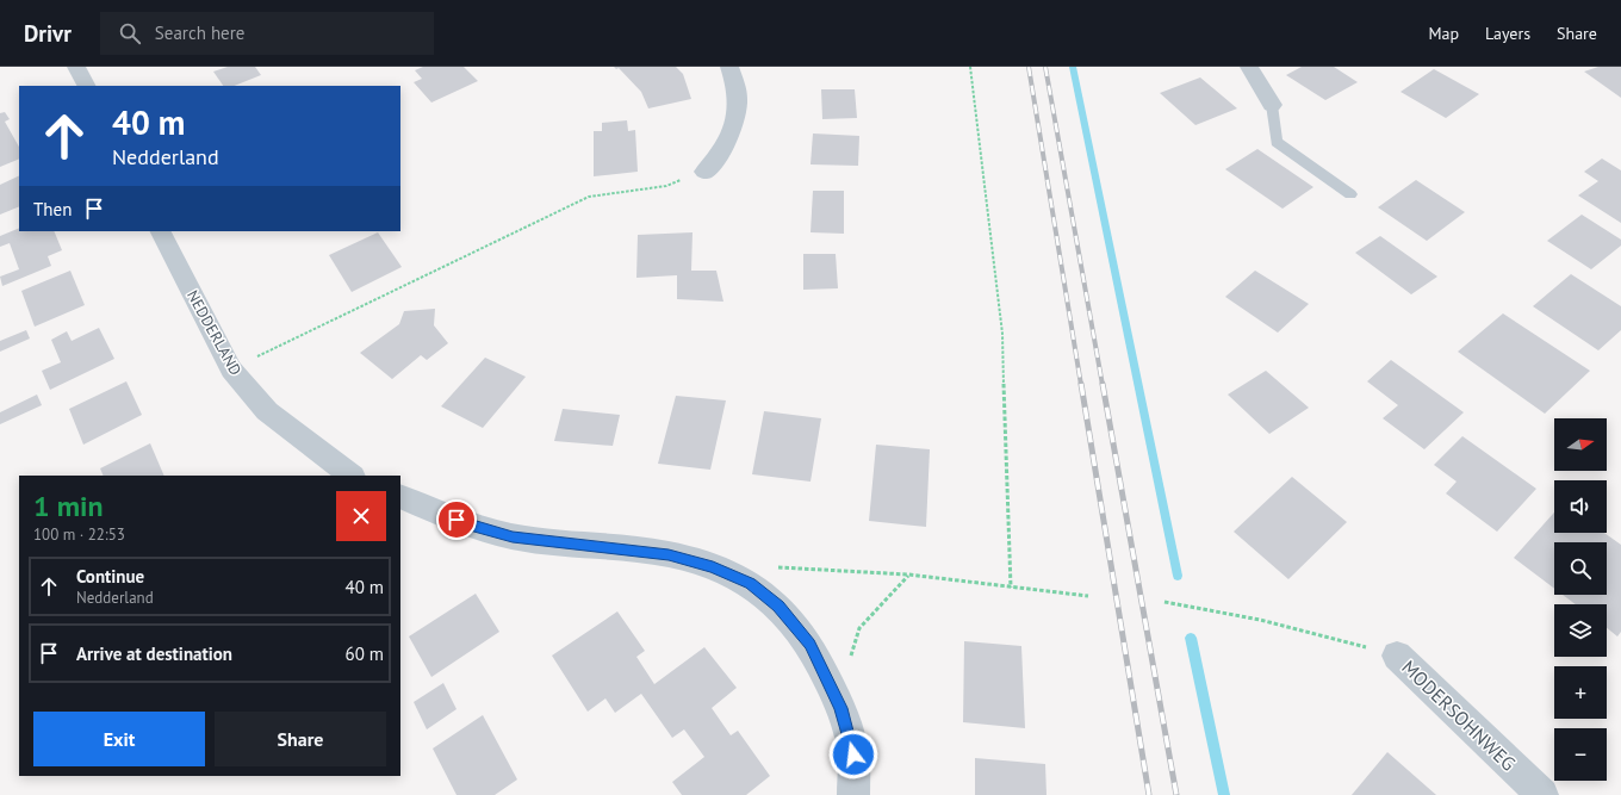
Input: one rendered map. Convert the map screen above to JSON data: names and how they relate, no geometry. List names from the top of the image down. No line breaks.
{"streets":{"street":["NEDDERLAND","MODERSOHNWEG"]},"north":"right","page":{"header":"Drivr","search":"Search here","nav":["Map","Layers","Share"],"turn":["40 m","Nedderland"],"then":"Then","map_buttons":["+","−"],"heading":["1 min","100 m · 22:53"],"list":[{"name":"Continue","note":"Nedderland","value":"40 m"},{"name":"Arrive at destination","value":"60 m"}],"buttons":["Exit","Share"]}}
